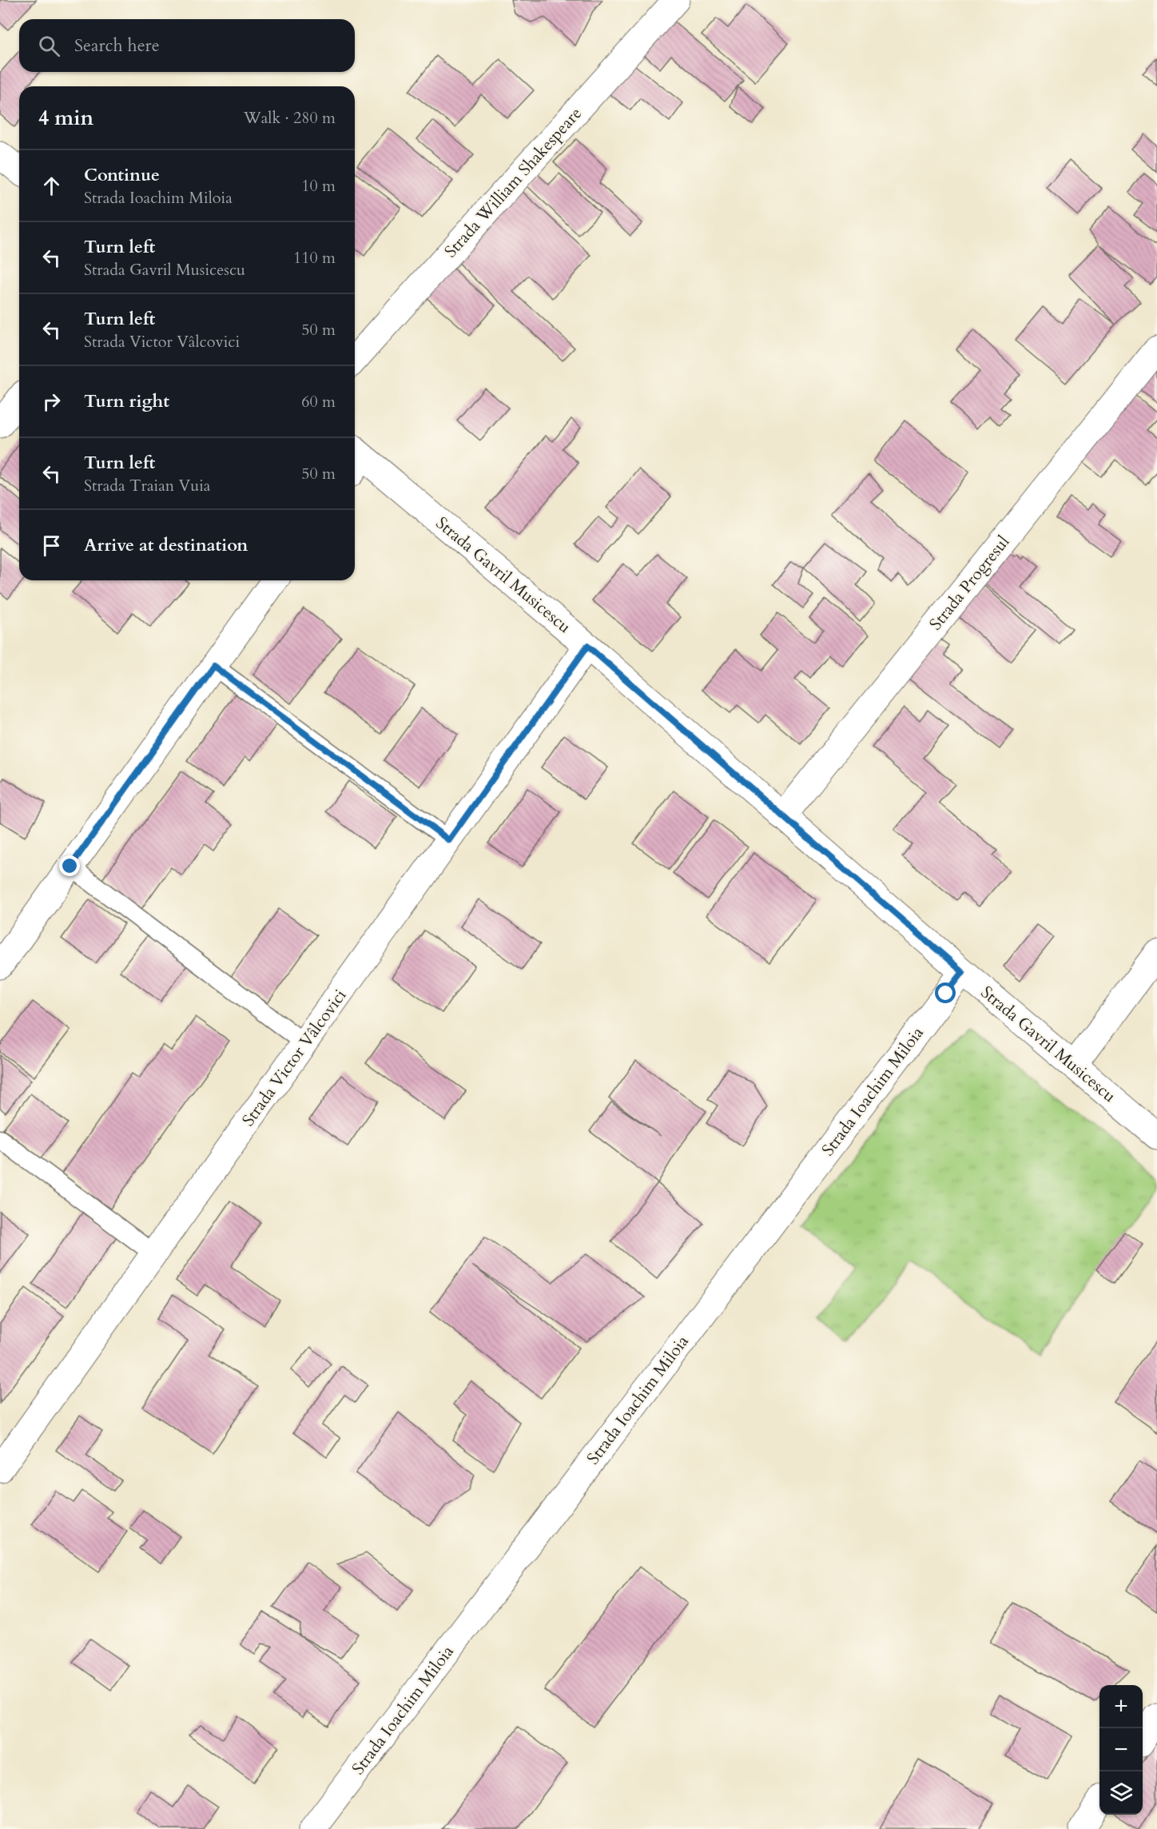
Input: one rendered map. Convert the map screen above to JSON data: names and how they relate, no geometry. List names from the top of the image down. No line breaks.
{"streets":{"street":["Strada William Shakespeare","Strada Gavril Musicescu","Strada Progresul","Strada Victor Vâlcovici","Strada Ioachim Miloia"]},"crossings":[["Strada Gavril Musicescu","Strada Progresul"],["Strada Gavril Musicescu","Strada Victor Vâlcovici"],["Strada Gavril Musicescu","Strada Ioachim Miloia"]],"page":{"search":"Search here","heading":["4 min","Walk · 280 m"],"list":[["Continue","Strada Ioachim Miloia","10 m"],["Turn left","Strada Gavril Musicescu","110 m"],["Turn left","Strada Victor Vâlcovici","50 m"],["Turn right","60 m"],["Turn left","Strada Traian Vuia","50 m"],"Arrive at destination"],"map_buttons":["+","−"]}}
